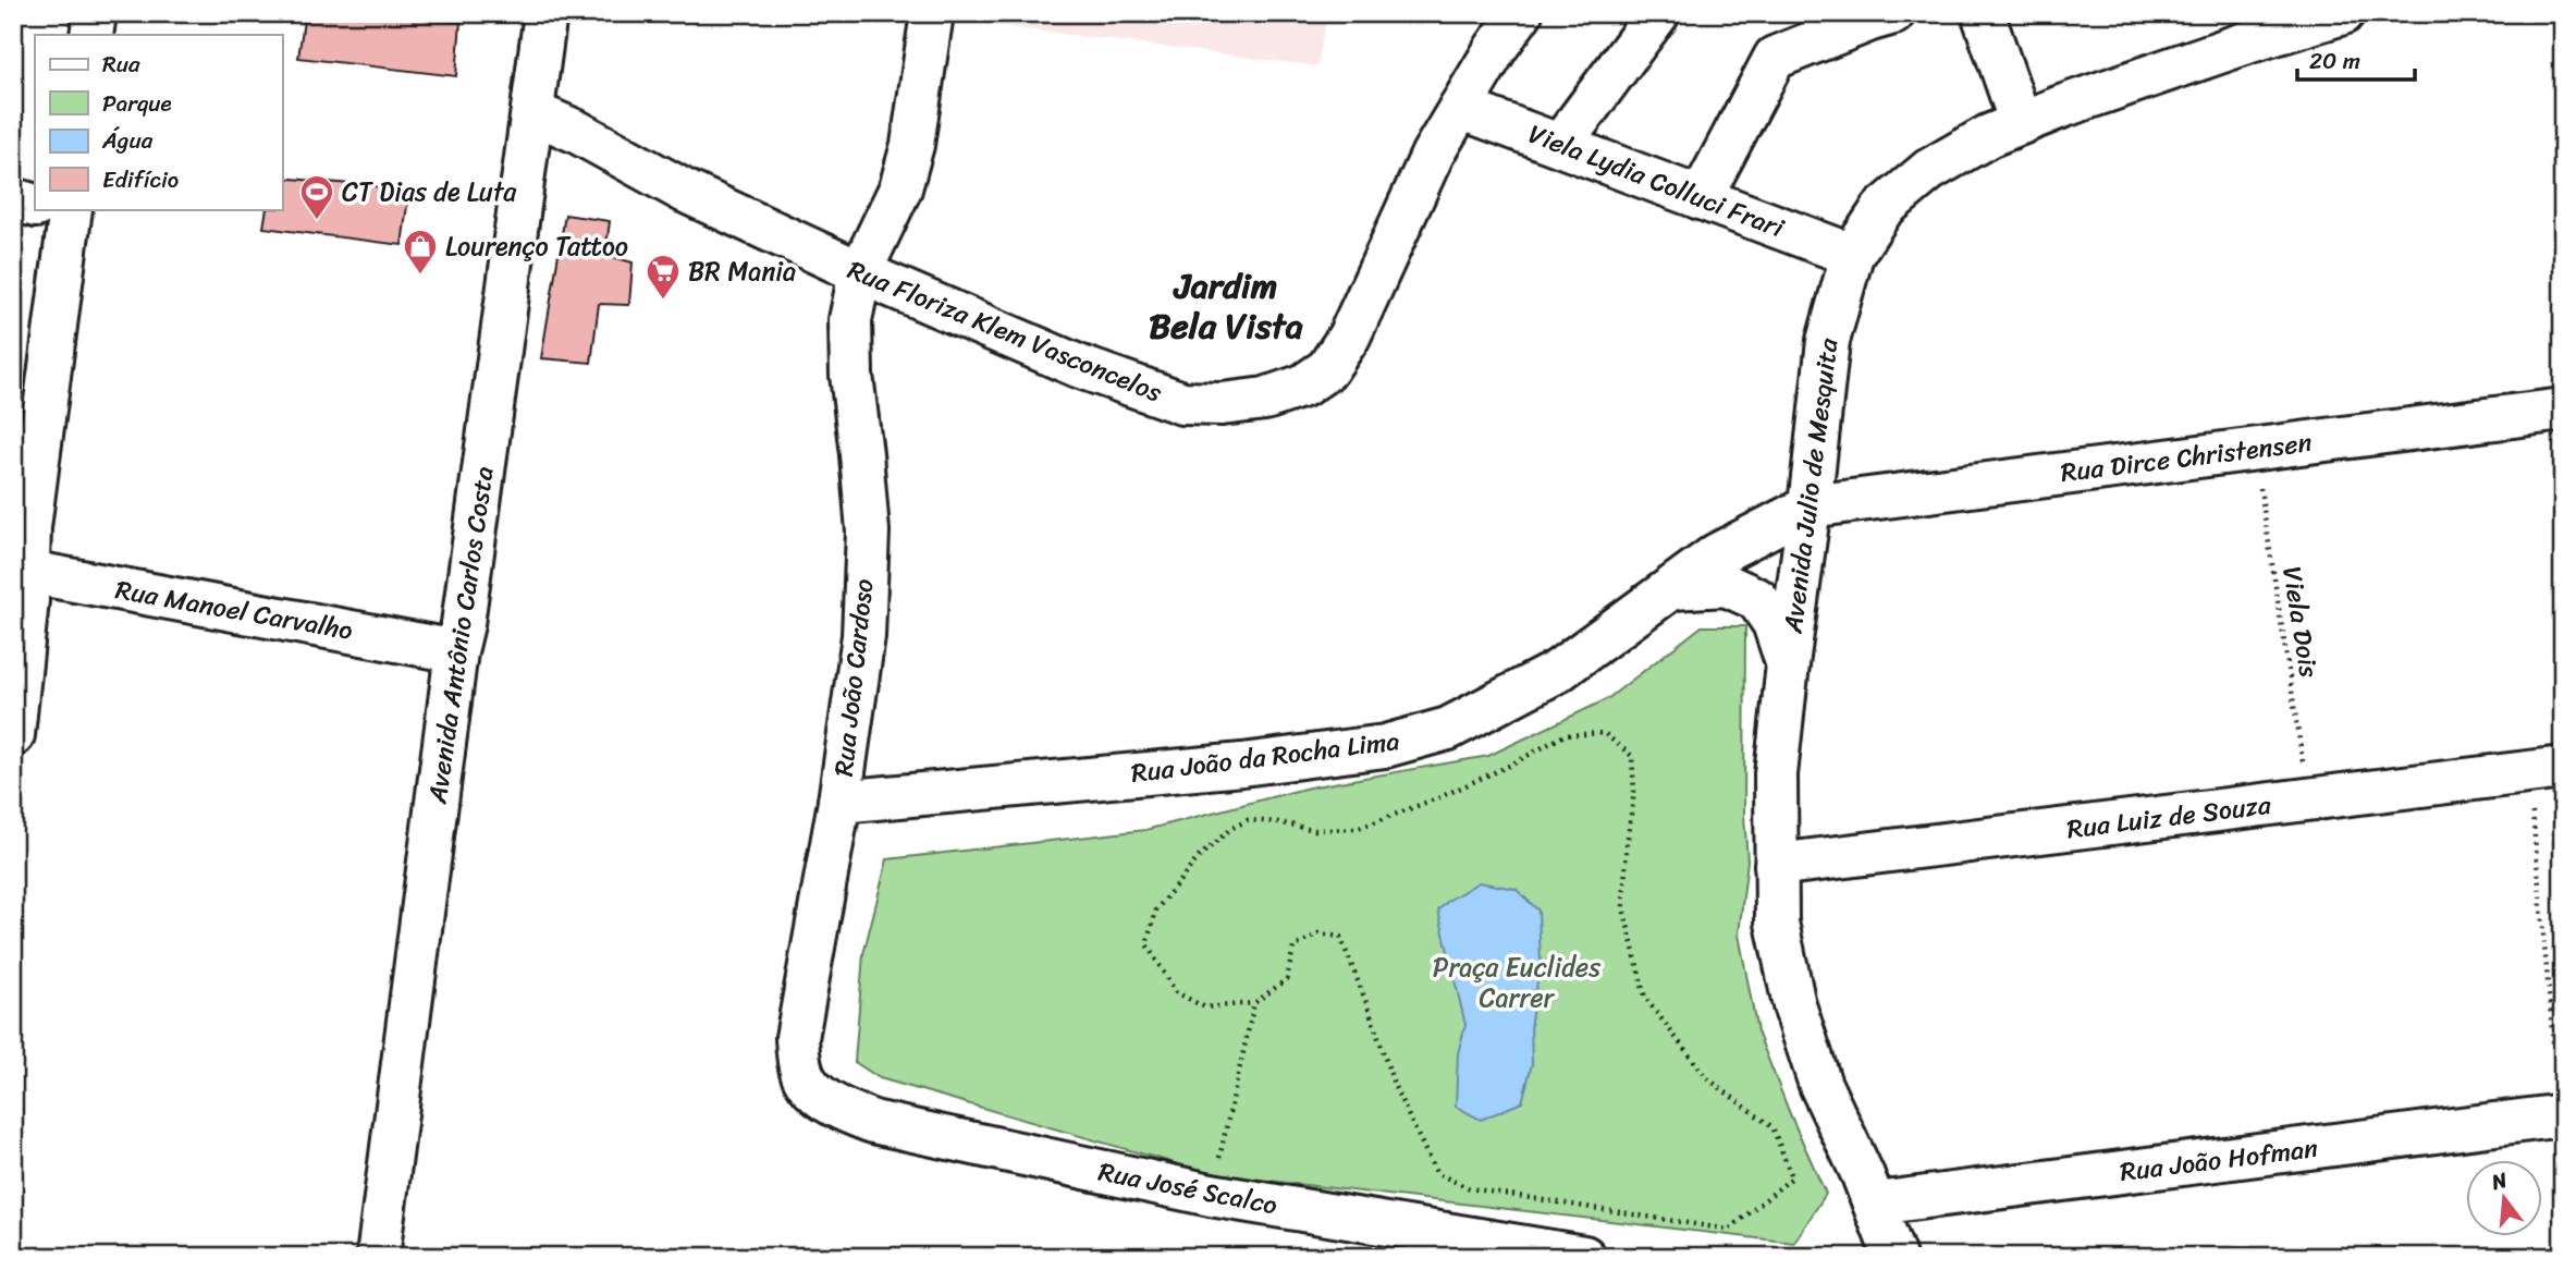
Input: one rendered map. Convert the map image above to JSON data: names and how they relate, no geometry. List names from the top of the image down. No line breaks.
{"streets":{"street":["Viela Lydia Colluci Frari","Rua Floriza Klem Vasconcelos","Rua Dirce Christensen","Avenida Julio de Mesquita","Rua Manoel Carvalho","Avenida Antônio Carlos Costa","Rua João Cardoso","Rua João da Rocha Lima","Rua Luiz de Souza","Rua João Hofman","Rua José Scalco"],"path":["Viela Dois"]},"crossings":[["Viela Lydia Colluci Frari","Rua Floriza Klem Vasconcelos"],["Viela Lydia Colluci Frari","Avenida Julio de Mesquita"],["Rua Floriza Klem Vasconcelos","Avenida Antônio Carlos Costa"],["Rua Floriza Klem Vasconcelos","Rua João Cardoso"],["Rua Dirce Christensen","Avenida Julio de Mesquita"],["Rua Dirce Christensen","Viela Dois"],["Rua Dirce Christensen","Rua João da Rocha Lima"],["Avenida Julio de Mesquita","Rua João da Rocha Lima"],["Avenida Julio de Mesquita","Rua Luiz de Souza"],["Avenida Julio de Mesquita","Rua João Hofman"],["Rua Manoel Carvalho","Avenida Antônio Carlos Costa"],["Viela Dois","Rua Luiz de Souza"],["Rua João Cardoso","Rua João da Rocha Lima"],["Rua João Cardoso","Rua José Scalco"]],"districts":["Jardim Bela Vista"],"parks":["Praça Euclides Carrer"],"places":{"sports":["CT Dias de Luta"],"shop":["Lourenço Tattoo"],"supermarket":["BR Mania"]},"legend":["Rua","Parque","Água","Edifício"],"scale_bar":"20 m","north":"top"}
